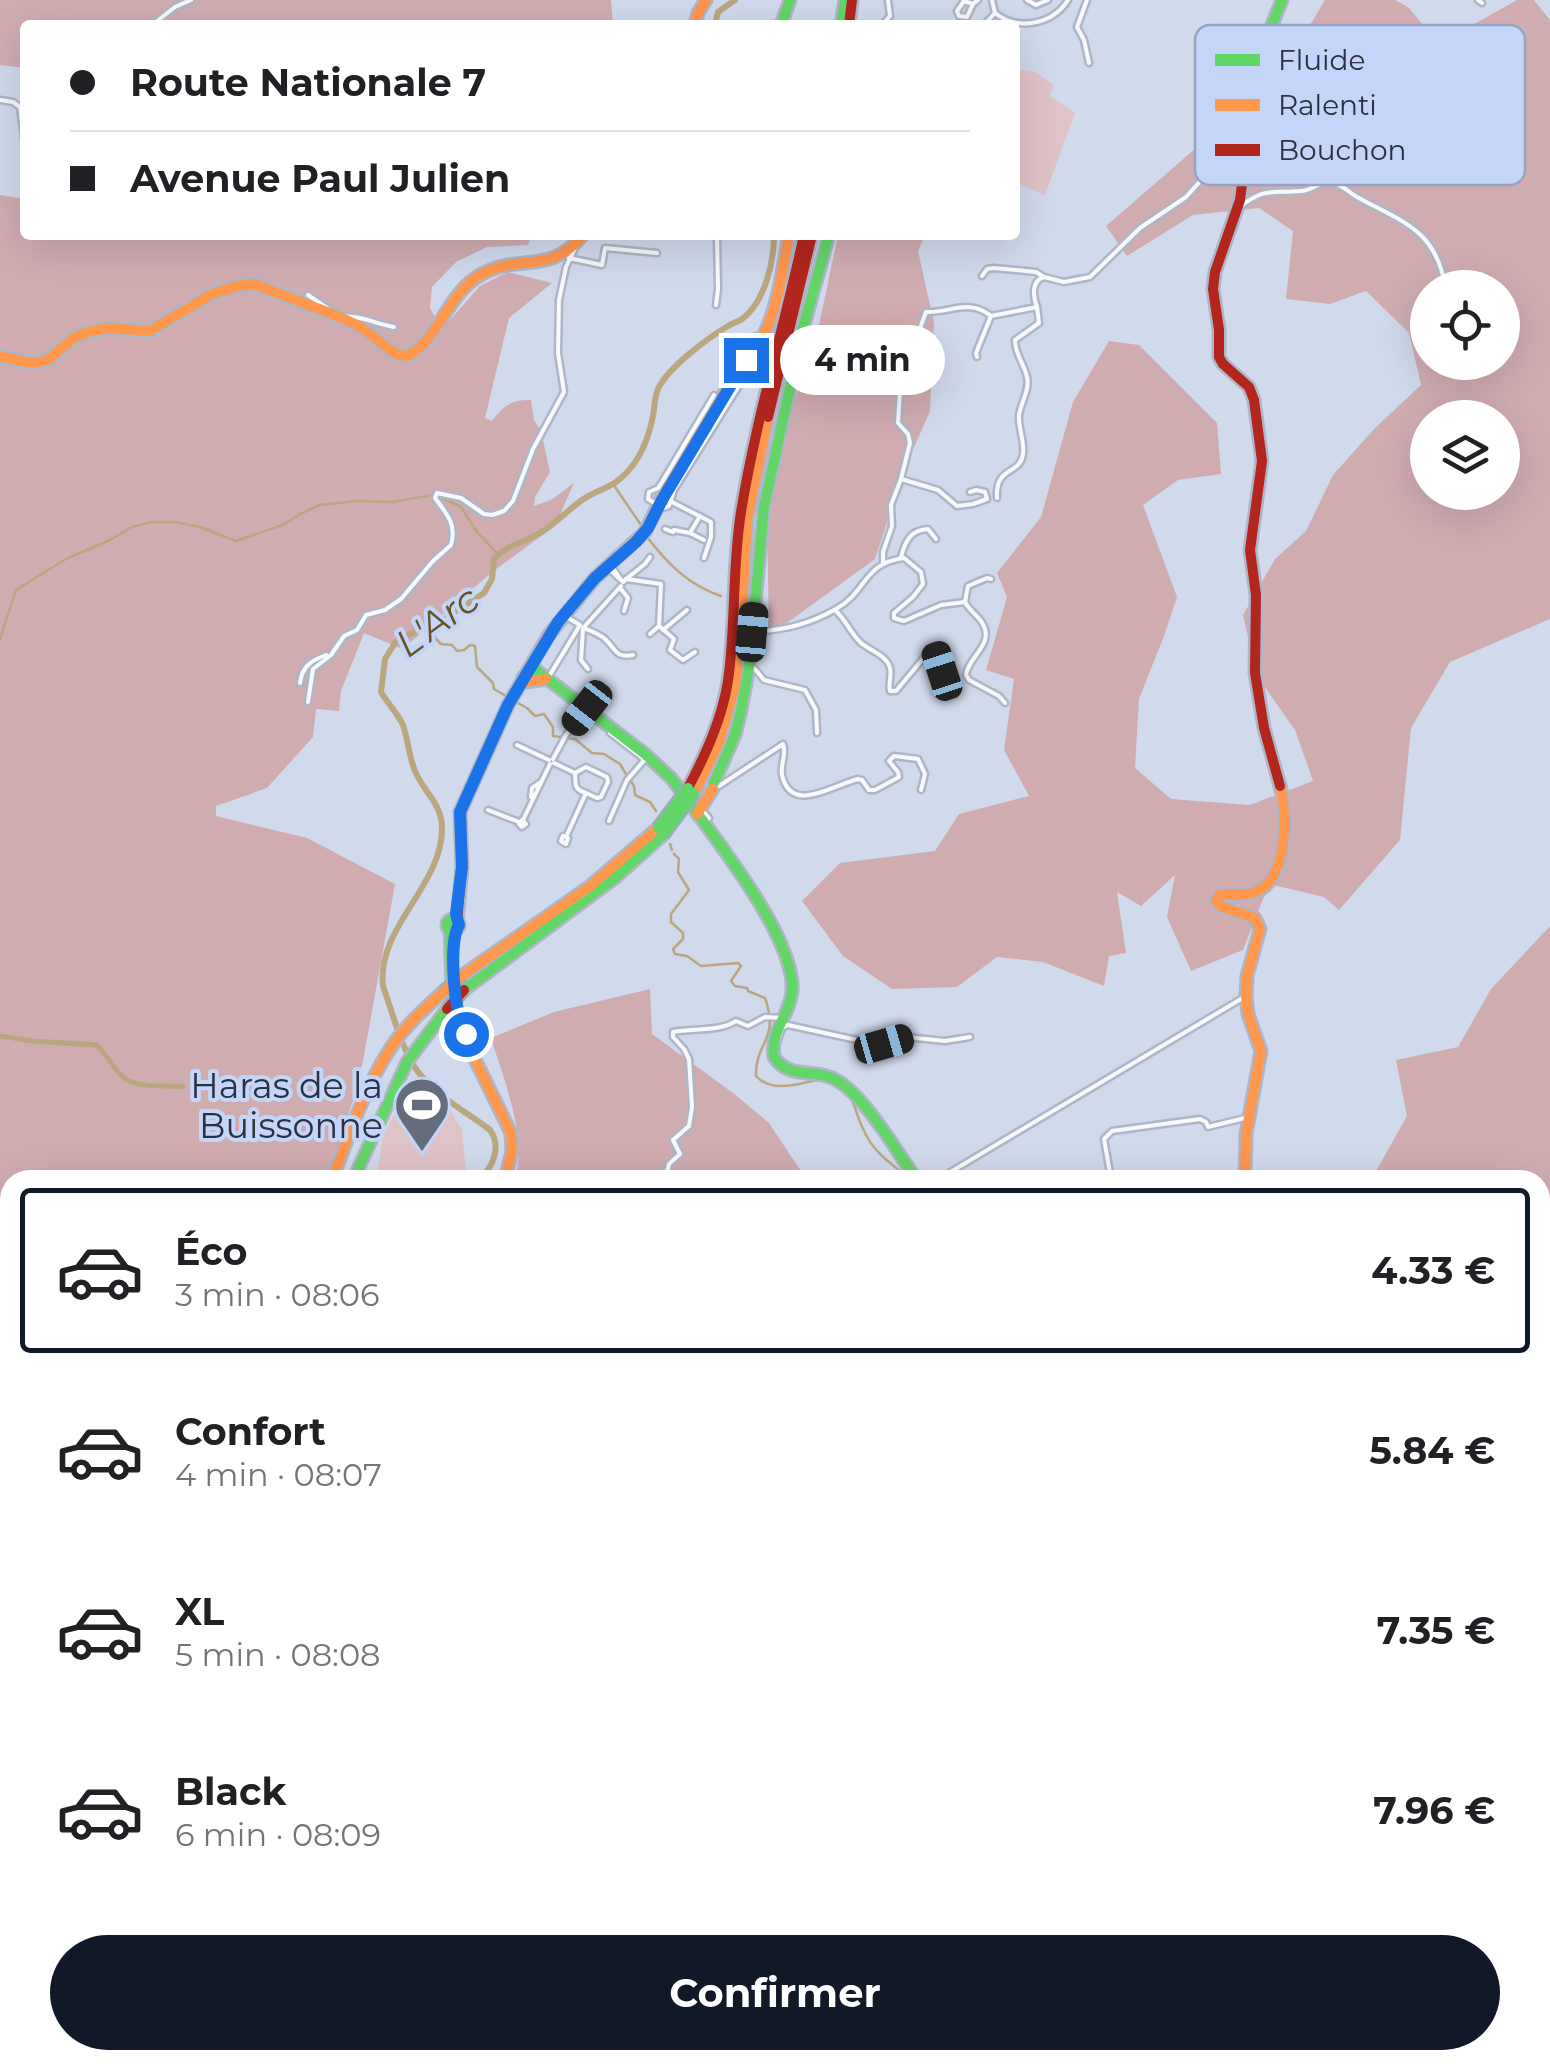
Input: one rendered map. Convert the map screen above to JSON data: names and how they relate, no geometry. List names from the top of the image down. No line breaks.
{"water":["L'Arc"],"places":{"sports":["Haras de la Buissonne"]},"legend":["Fluide","Ralenti","Bouchon"],"page":{"banner":["Route Nationale 7","Avenue Paul Julien"],"bubble":"4 min","list":[{"name":"Éco","note":"3 min · 08:06","value":"4.33 €"},{"name":"Confort","note":"4 min · 08:07","value":"5.84 €"},{"name":"XL","note":"5 min · 08:08","value":"7.35 €"},{"name":"Black","note":"6 min · 08:09","value":"7.96 €"}],"buttons":"Confirmer"}}
